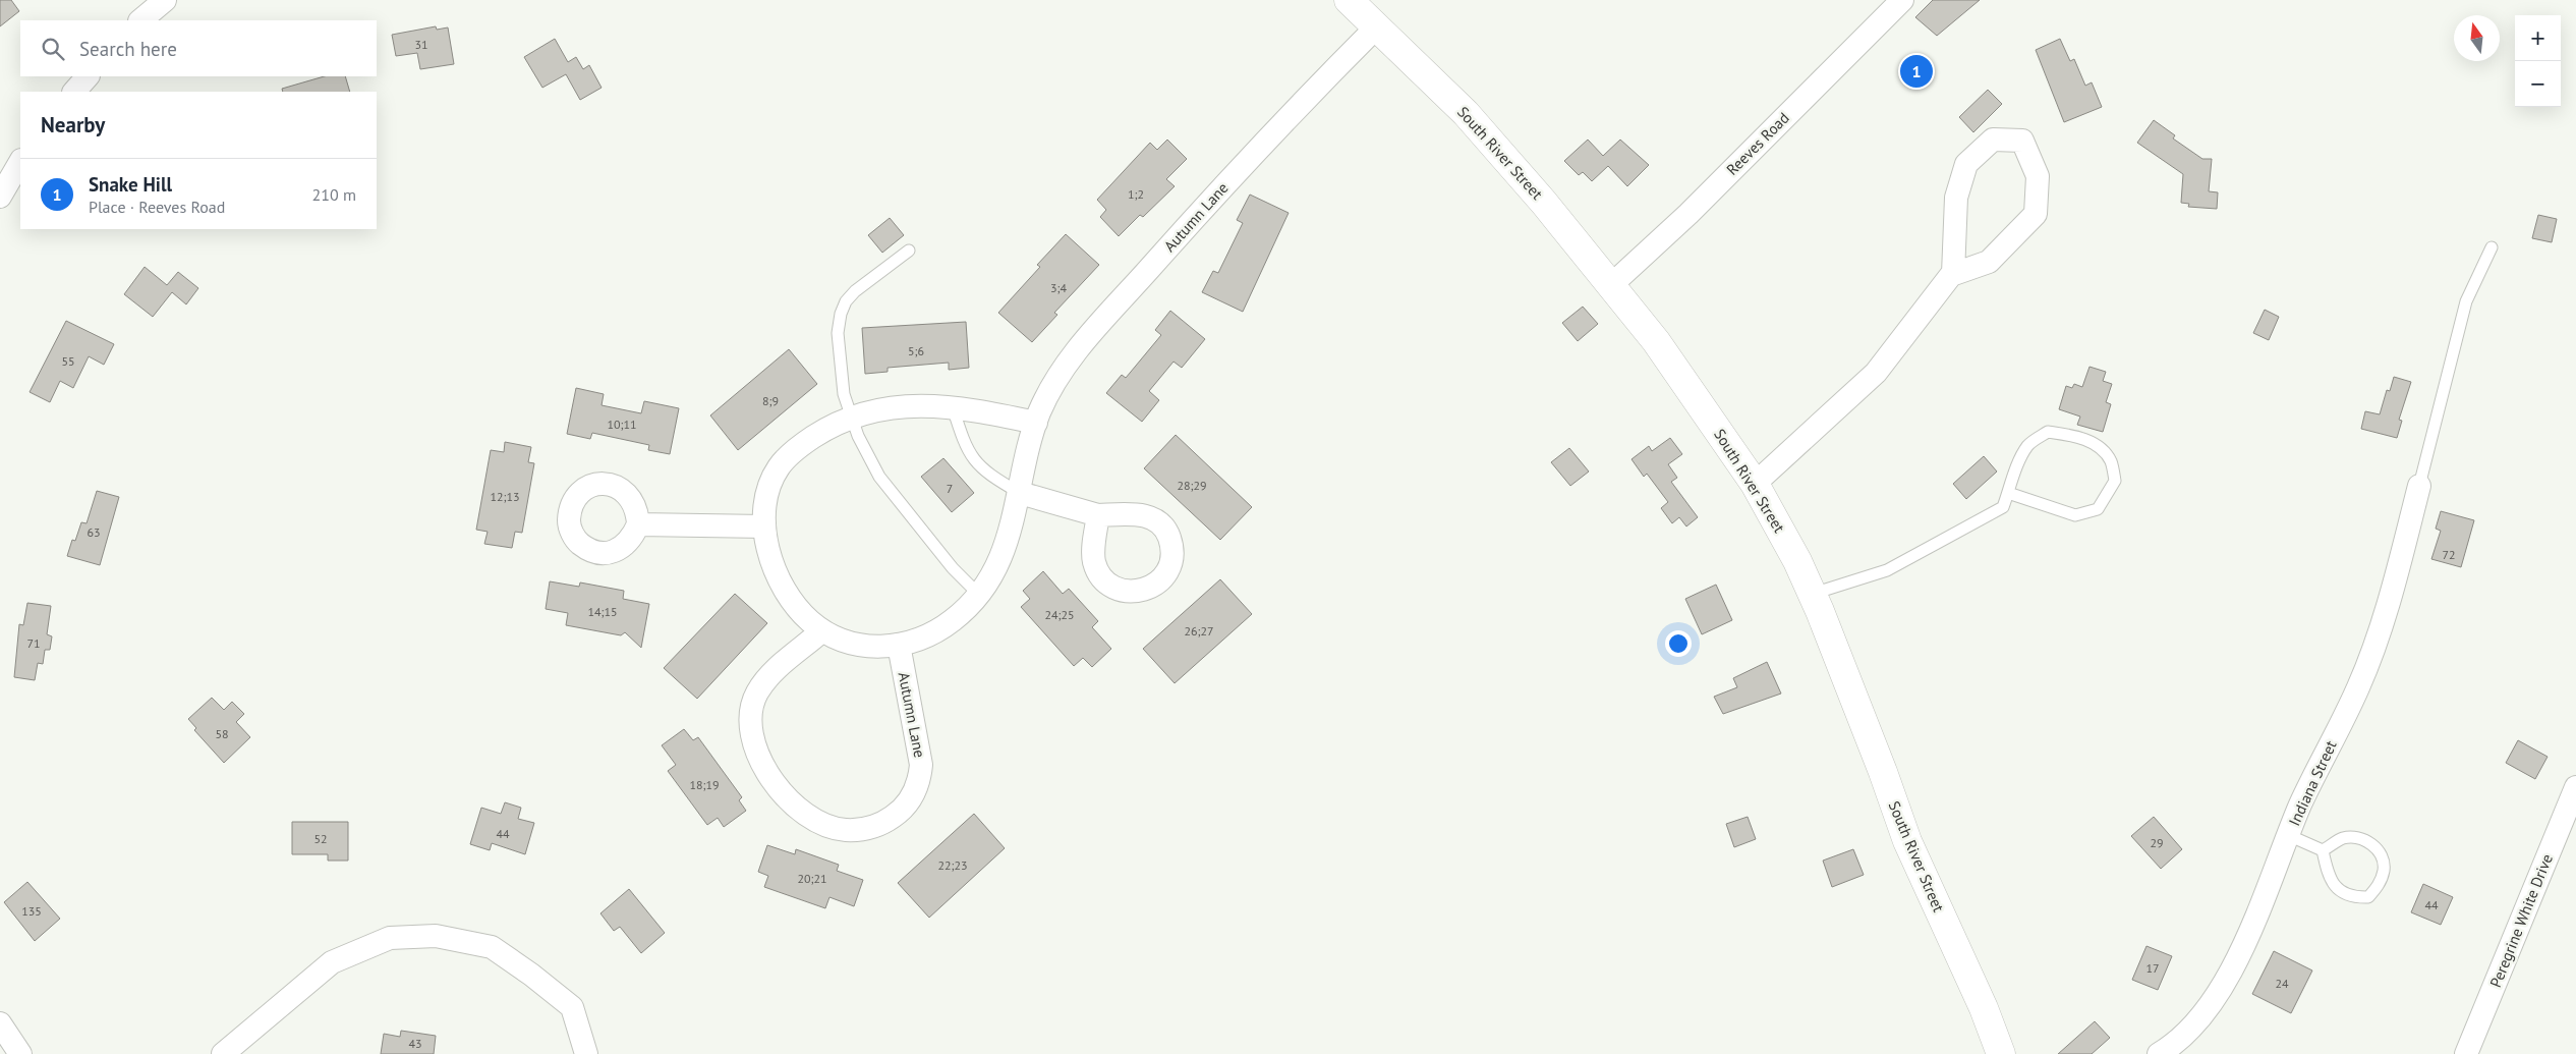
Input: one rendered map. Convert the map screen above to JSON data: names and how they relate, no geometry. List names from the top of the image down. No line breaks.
{"streets":{"street":["Reeves Road","South River Street","Autumn Lane","Indiana Street","Peregrine White Drive"]},"crossings":[["Reeves Road","South River Street"],["South River Street","Autumn Lane"]],"house_numbers":["31","1;2","3;4","5;6","55","8;9","10;11","28;29","7","12;13","63","72","14;15","24;25","26;27","71","58","18;19","44","52","29","22;23","20;21","44","135","17","24","43"],"north":"top","page":{"map_buttons":["+","−"],"search":"Search here","pins":"1","heading":"Nearby","list":[{"mark":"1","name":"Snake Hill","note":"Place · Reeves Road","value":"210 m"}]}}
